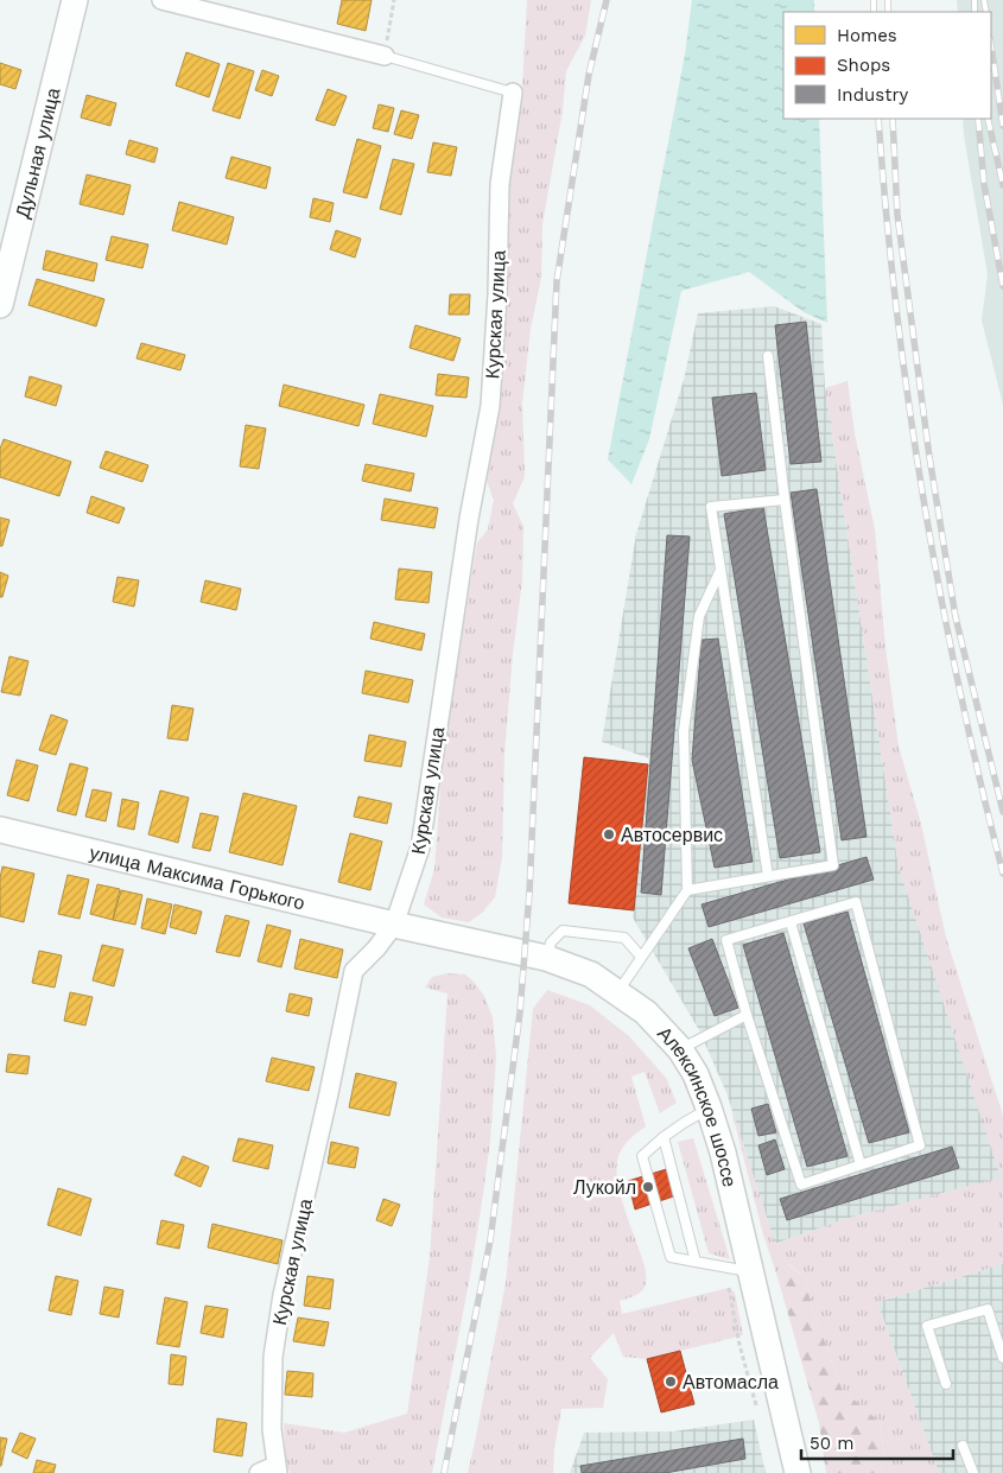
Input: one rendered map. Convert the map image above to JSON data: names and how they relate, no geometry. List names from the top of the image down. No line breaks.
{"streets":{"main road":["Дульная улица","улица Максима Горького","Алексинское шоссе"],"street":["Курская улица"]},"crossings":[["Курская улица","улица Максима Горького"],["Курская улица","Алексинское шоссе"],["улица Максима Горького","Алексинское шоссе"]],"places":["Автосервис","Лукойл","Автомасла"],"legend":["Homes","Shops","Industry"],"scale_bar":"50 m"}
